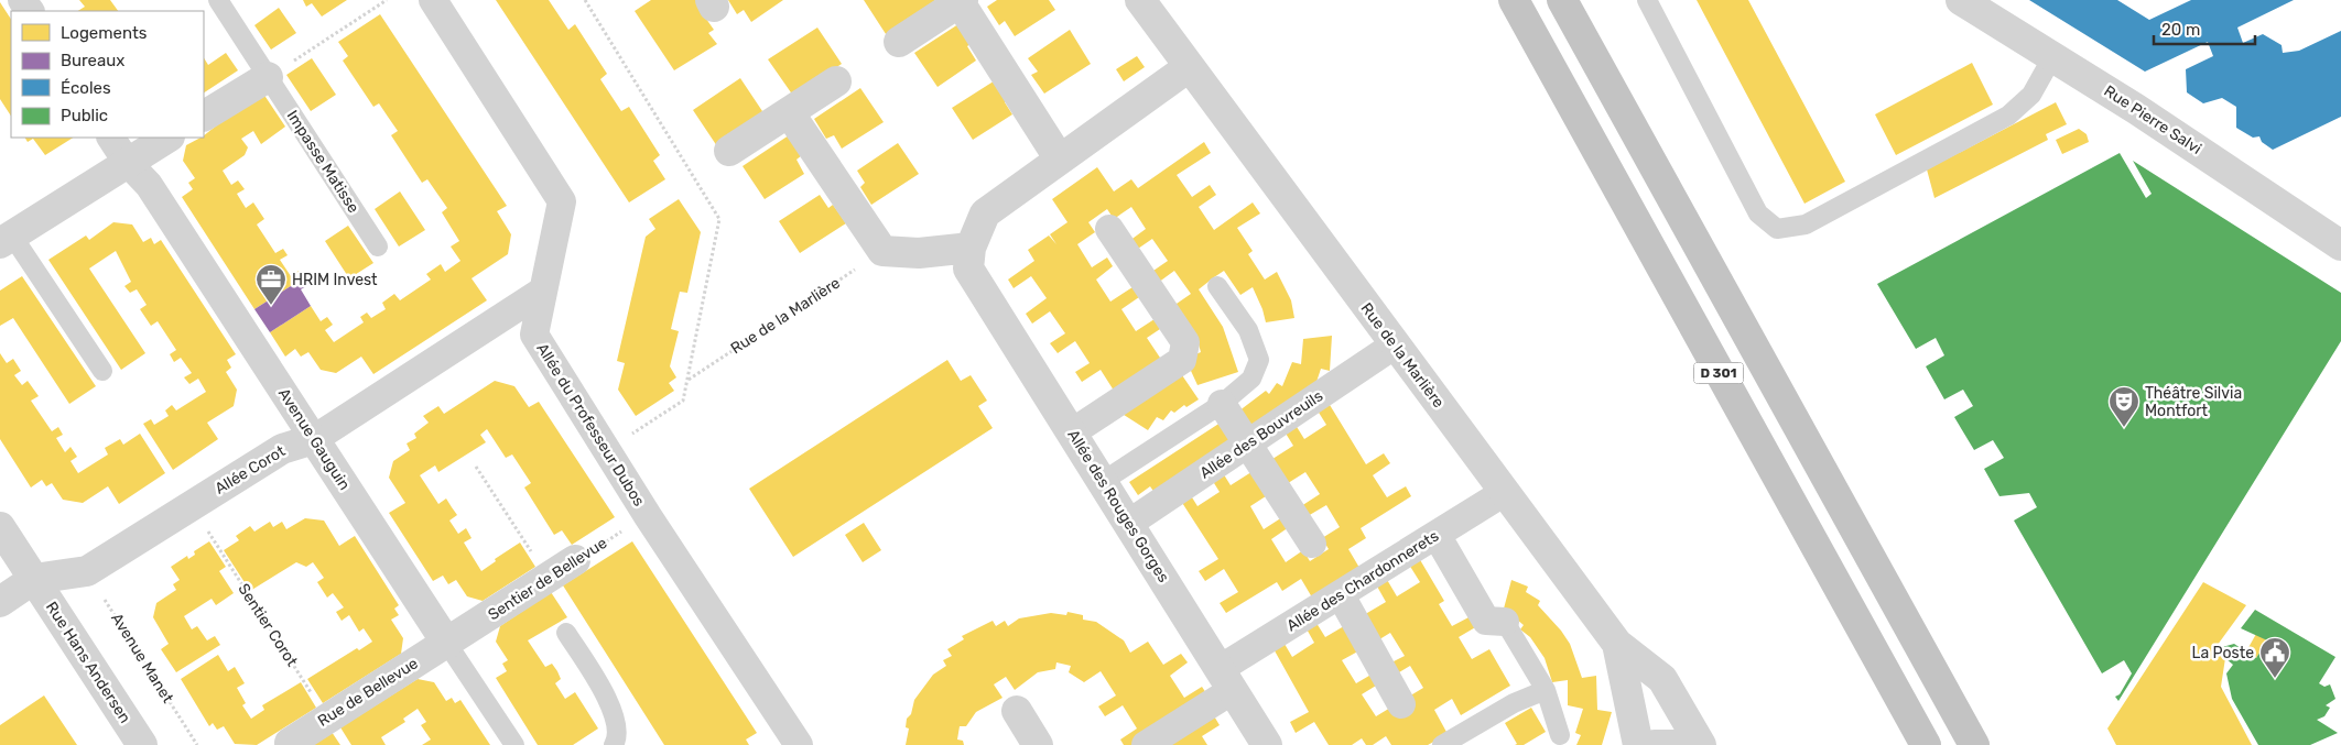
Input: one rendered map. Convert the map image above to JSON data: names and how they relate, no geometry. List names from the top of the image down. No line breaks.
{"streets":{"highway":["D 301"],"street":["Rue Pierre Salvi","Rue de la Marlière","Allée du Professeur Dubos","Allée des Bouvreuils","Avenue Gauguin","Allée Corot","Allée des Rouges Gorges","Sentier de Bellevue","Allée des Chardonnerets","Rue Hans Andersen","Rue de Bellevue"],"lane":["Impasse Matisse"],"path":["Sentier Corot","Avenue Manet"]},"crossings":[["Rue de la Marlière","Allée des Bouvreuils"],["Rue de la Marlière","Allée des Chardonnerets"],["Allée du Professeur Dubos","Allée Corot"],["Allée du Professeur Dubos","Sentier de Bellevue"],["Allée des Bouvreuils","Allée des Rouges Gorges"],["Avenue Gauguin","Allée Corot"],["Avenue Gauguin","Sentier de Bellevue"],["Avenue Gauguin","Rue de Bellevue"],["Allée Corot","Sentier Corot"],["Allée Corot","Avenue Manet"],["Allée Corot","Rue Hans Andersen"],["Allée des Rouges Gorges","Allée des Chardonnerets"],["Sentier de Bellevue","Rue de Bellevue"],["Sentier Corot","Rue de Bellevue"]],"places":{"office":["HRIM Invest"],"theatre":["Théâtre Silvia Montfort"],"public building":["La Poste"]},"legend":["Logements","Bureaux","Écoles","Public"],"scale_bar":"20 m"}
